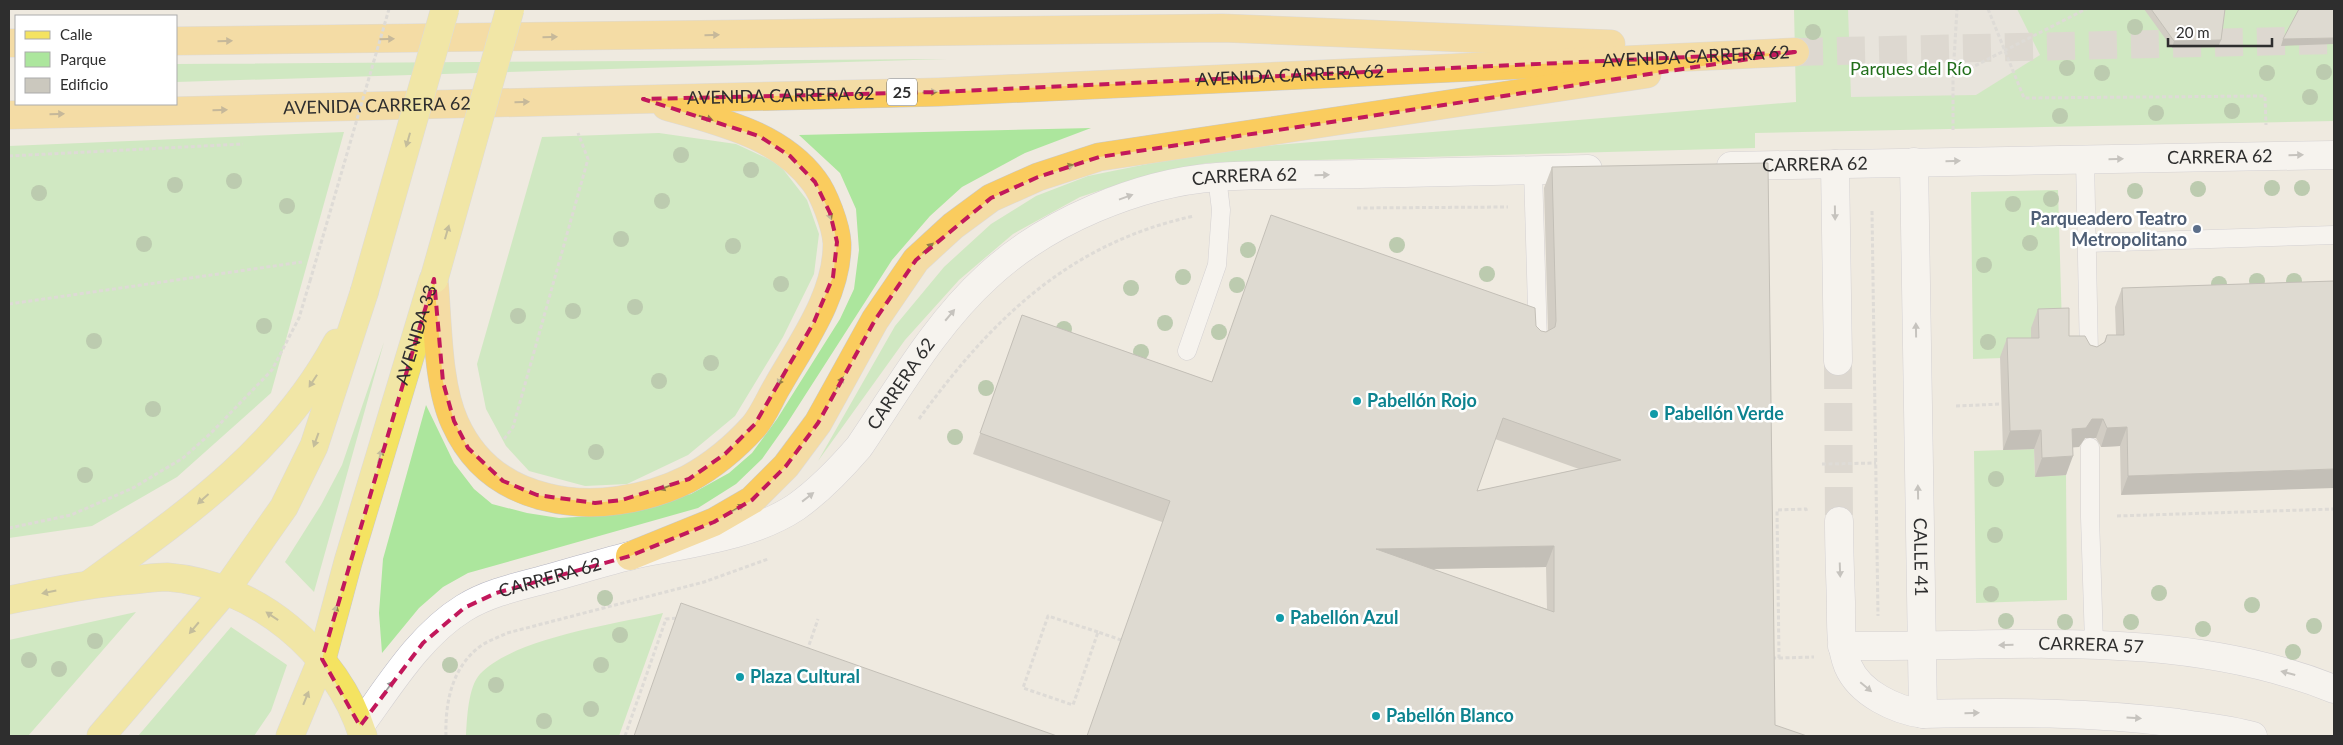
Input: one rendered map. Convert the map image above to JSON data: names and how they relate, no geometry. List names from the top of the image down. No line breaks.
{"streets":{"highway":["AVENIDA CARRERA 62","25"],"main road":["AVENIDA 33"],"street":["CARRERA 62","CALLE 41","CARRERA 57"]},"crossings":[["CARRERA 62","CALLE 41"],["CALLE 41","CARRERA 57"]],"one_way":["AVENIDA CARRERA 62","CARRERA 62"],"parks":["Parques del Río"],"places":["Parqueadero Teatro Metropolitano","Pabellón Rojo","Pabellón Verde","Pabellón Azul","Plaza Cultural","Pabellón Blanco"],"legend":["Calle","Parque","Edificio"],"scale_bar":"20 m"}
